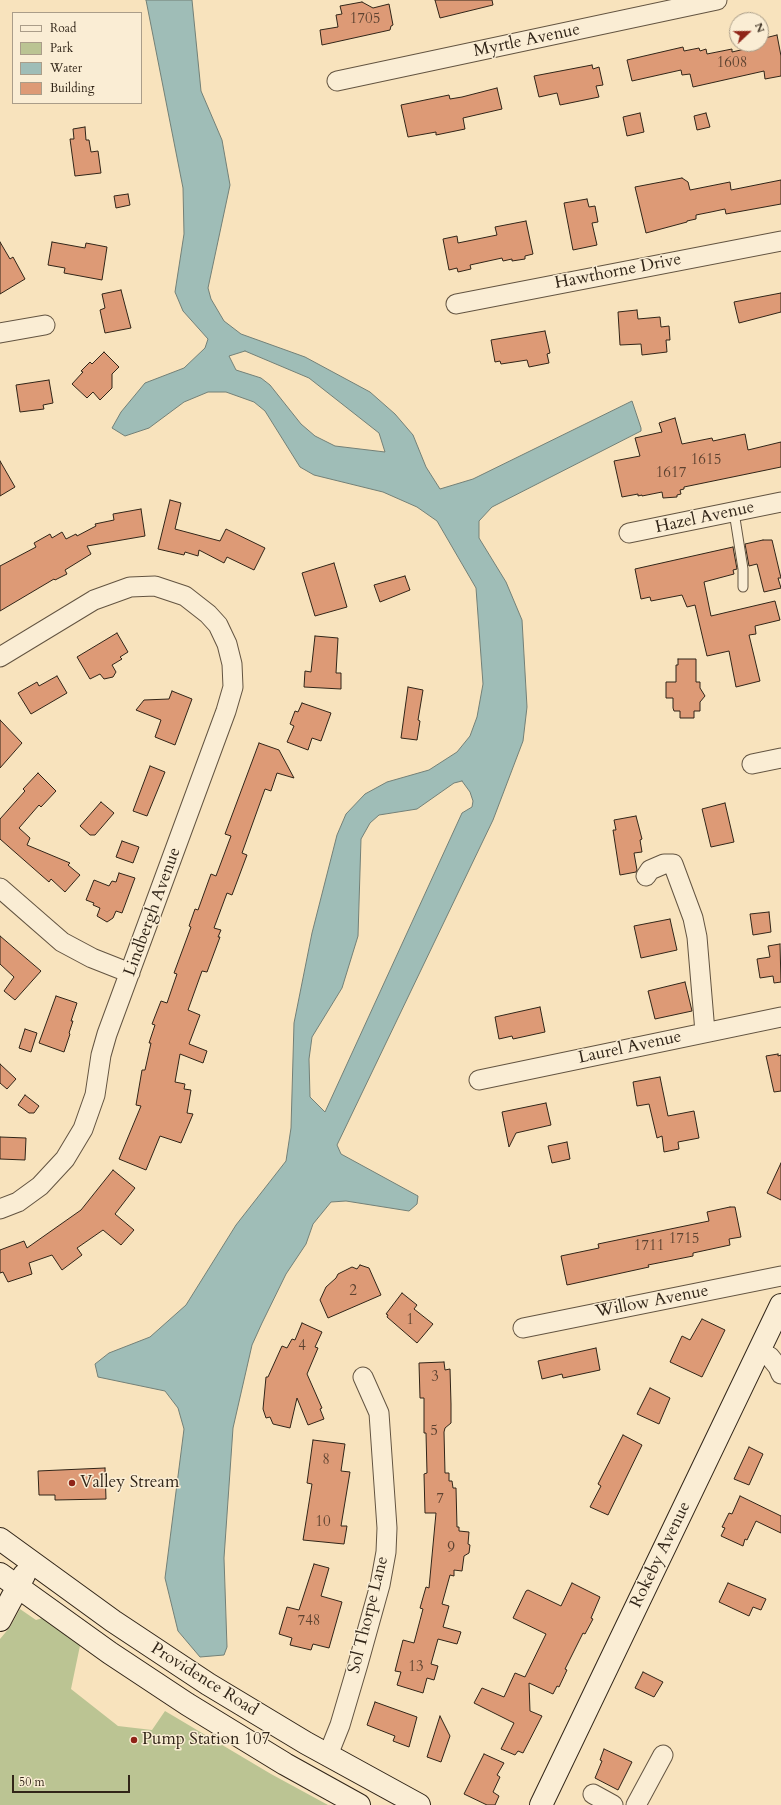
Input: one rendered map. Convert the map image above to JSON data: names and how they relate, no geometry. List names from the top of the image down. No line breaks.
{"streets":{"main road":["Rokeby Avenue","Providence Road"],"street":["Myrtle Avenue","Hawthorne Drive","Hazel Avenue","Lindbergh Avenue","Laurel Avenue","Willow Avenue","Sol Thorpe Lane"]},"crossings":[["Sol Thorpe Lane","Providence Road"]],"places":["Valley Stream","Pump Station 107"],"house_numbers":["1705","1608","1615","1617","1715","1711","2","1","4","3","5","8","7","10","9","748","13"],"legend":["Road","Park","Water","Building"],"scale_bar":"50 m","north":"right"}
